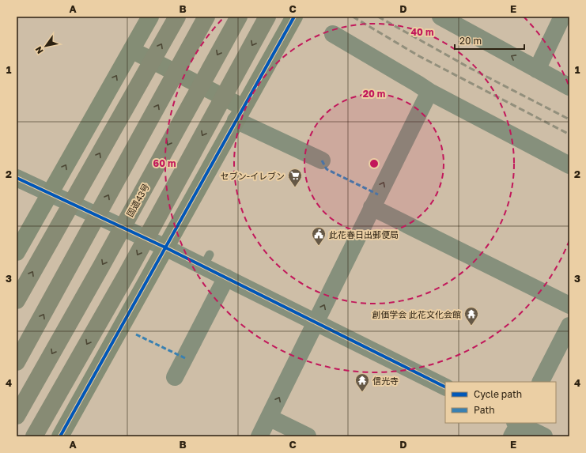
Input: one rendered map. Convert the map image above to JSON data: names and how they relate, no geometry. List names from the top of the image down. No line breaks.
{"streets":{"highway":["国道43号"]},"places":{"supermarket":["セブン-イレブン"],"public building":["此花春日出郵便局"],"temple":["創価学会 此花文化会館","信光寺"]},"legend":["Cycle path","Path"],"scale_bar":"20 m","north":"bottom left","grid":{"columns":["A","B","C","D","E"],"rows":["1","2","3","4"]},"rings":["40 m","20 m","60 m"]}
